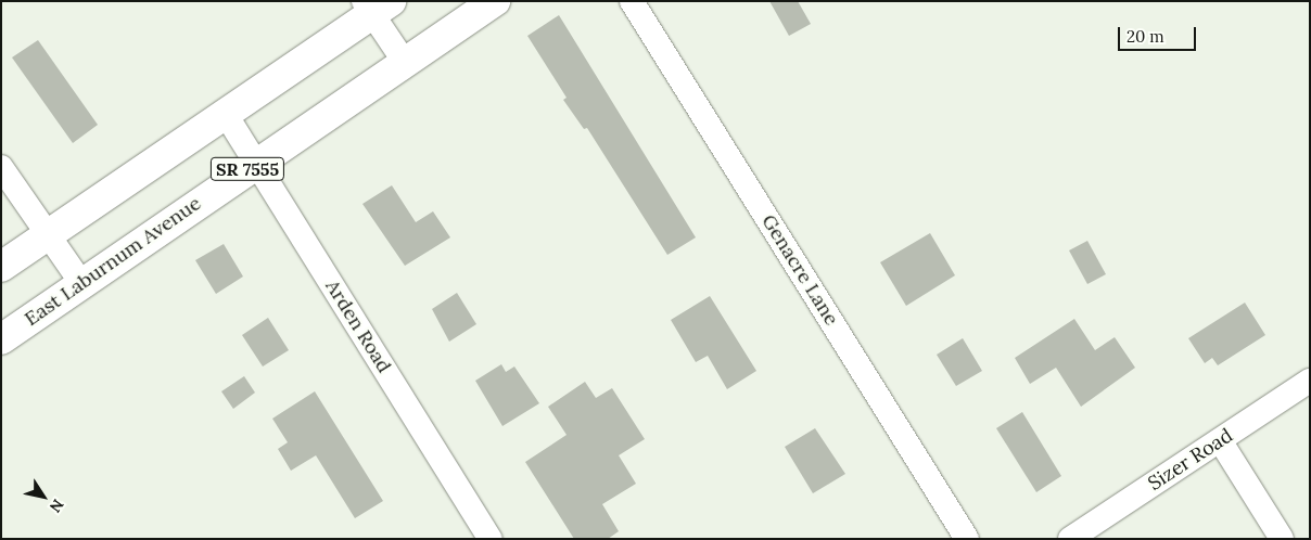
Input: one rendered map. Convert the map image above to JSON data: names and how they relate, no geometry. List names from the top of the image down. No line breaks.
{"streets":{"main road":["SR 7555","East Laburnum Avenue"],"street":["Genacre Lane","Arden Road","Sizer Road"]},"crossings":[["SR 7555","Arden Road"],["East Laburnum Avenue","Arden Road"]],"scale_bar":"20 m","north":"bottom right"}
